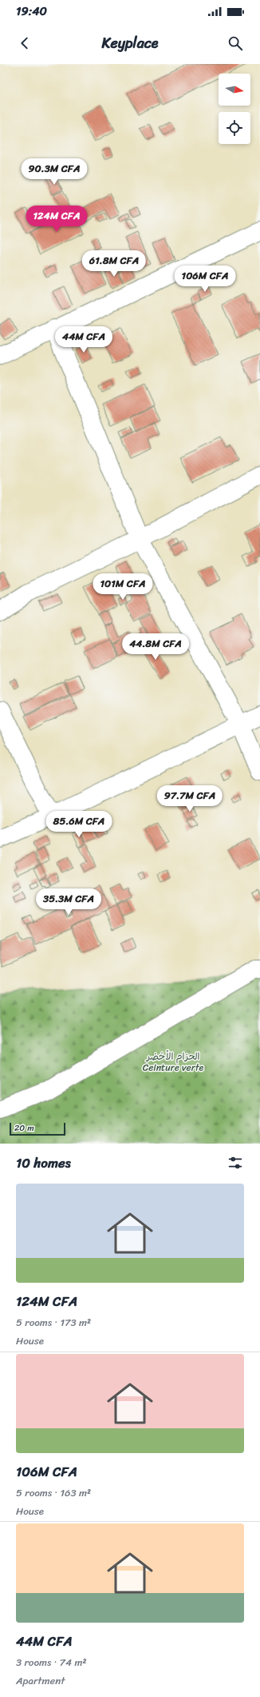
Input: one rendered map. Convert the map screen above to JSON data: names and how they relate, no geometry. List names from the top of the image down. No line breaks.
{"parks":["الحزام الأخضر Ceinture verte"],"scale_bar":"20 m","north":"right","page":{"status":"19:40","header":"Keyplace","price":["90.3M CFA","124M CFA","61.8M CFA","106M CFA","44M CFA","101M CFA","44.8M CFA","97.7M CFA","85.6M CFA","35.3M CFA"],"scale":"20 m","heading":"10 homes","list":[{"name":"124M CFA","note":"5 rooms · 173 m² · House"},{"name":"106M CFA","note":"5 rooms · 163 m² · House"},{"name":"44M CFA","note":"3 rooms · 74 m² · Apartment"}]}}
